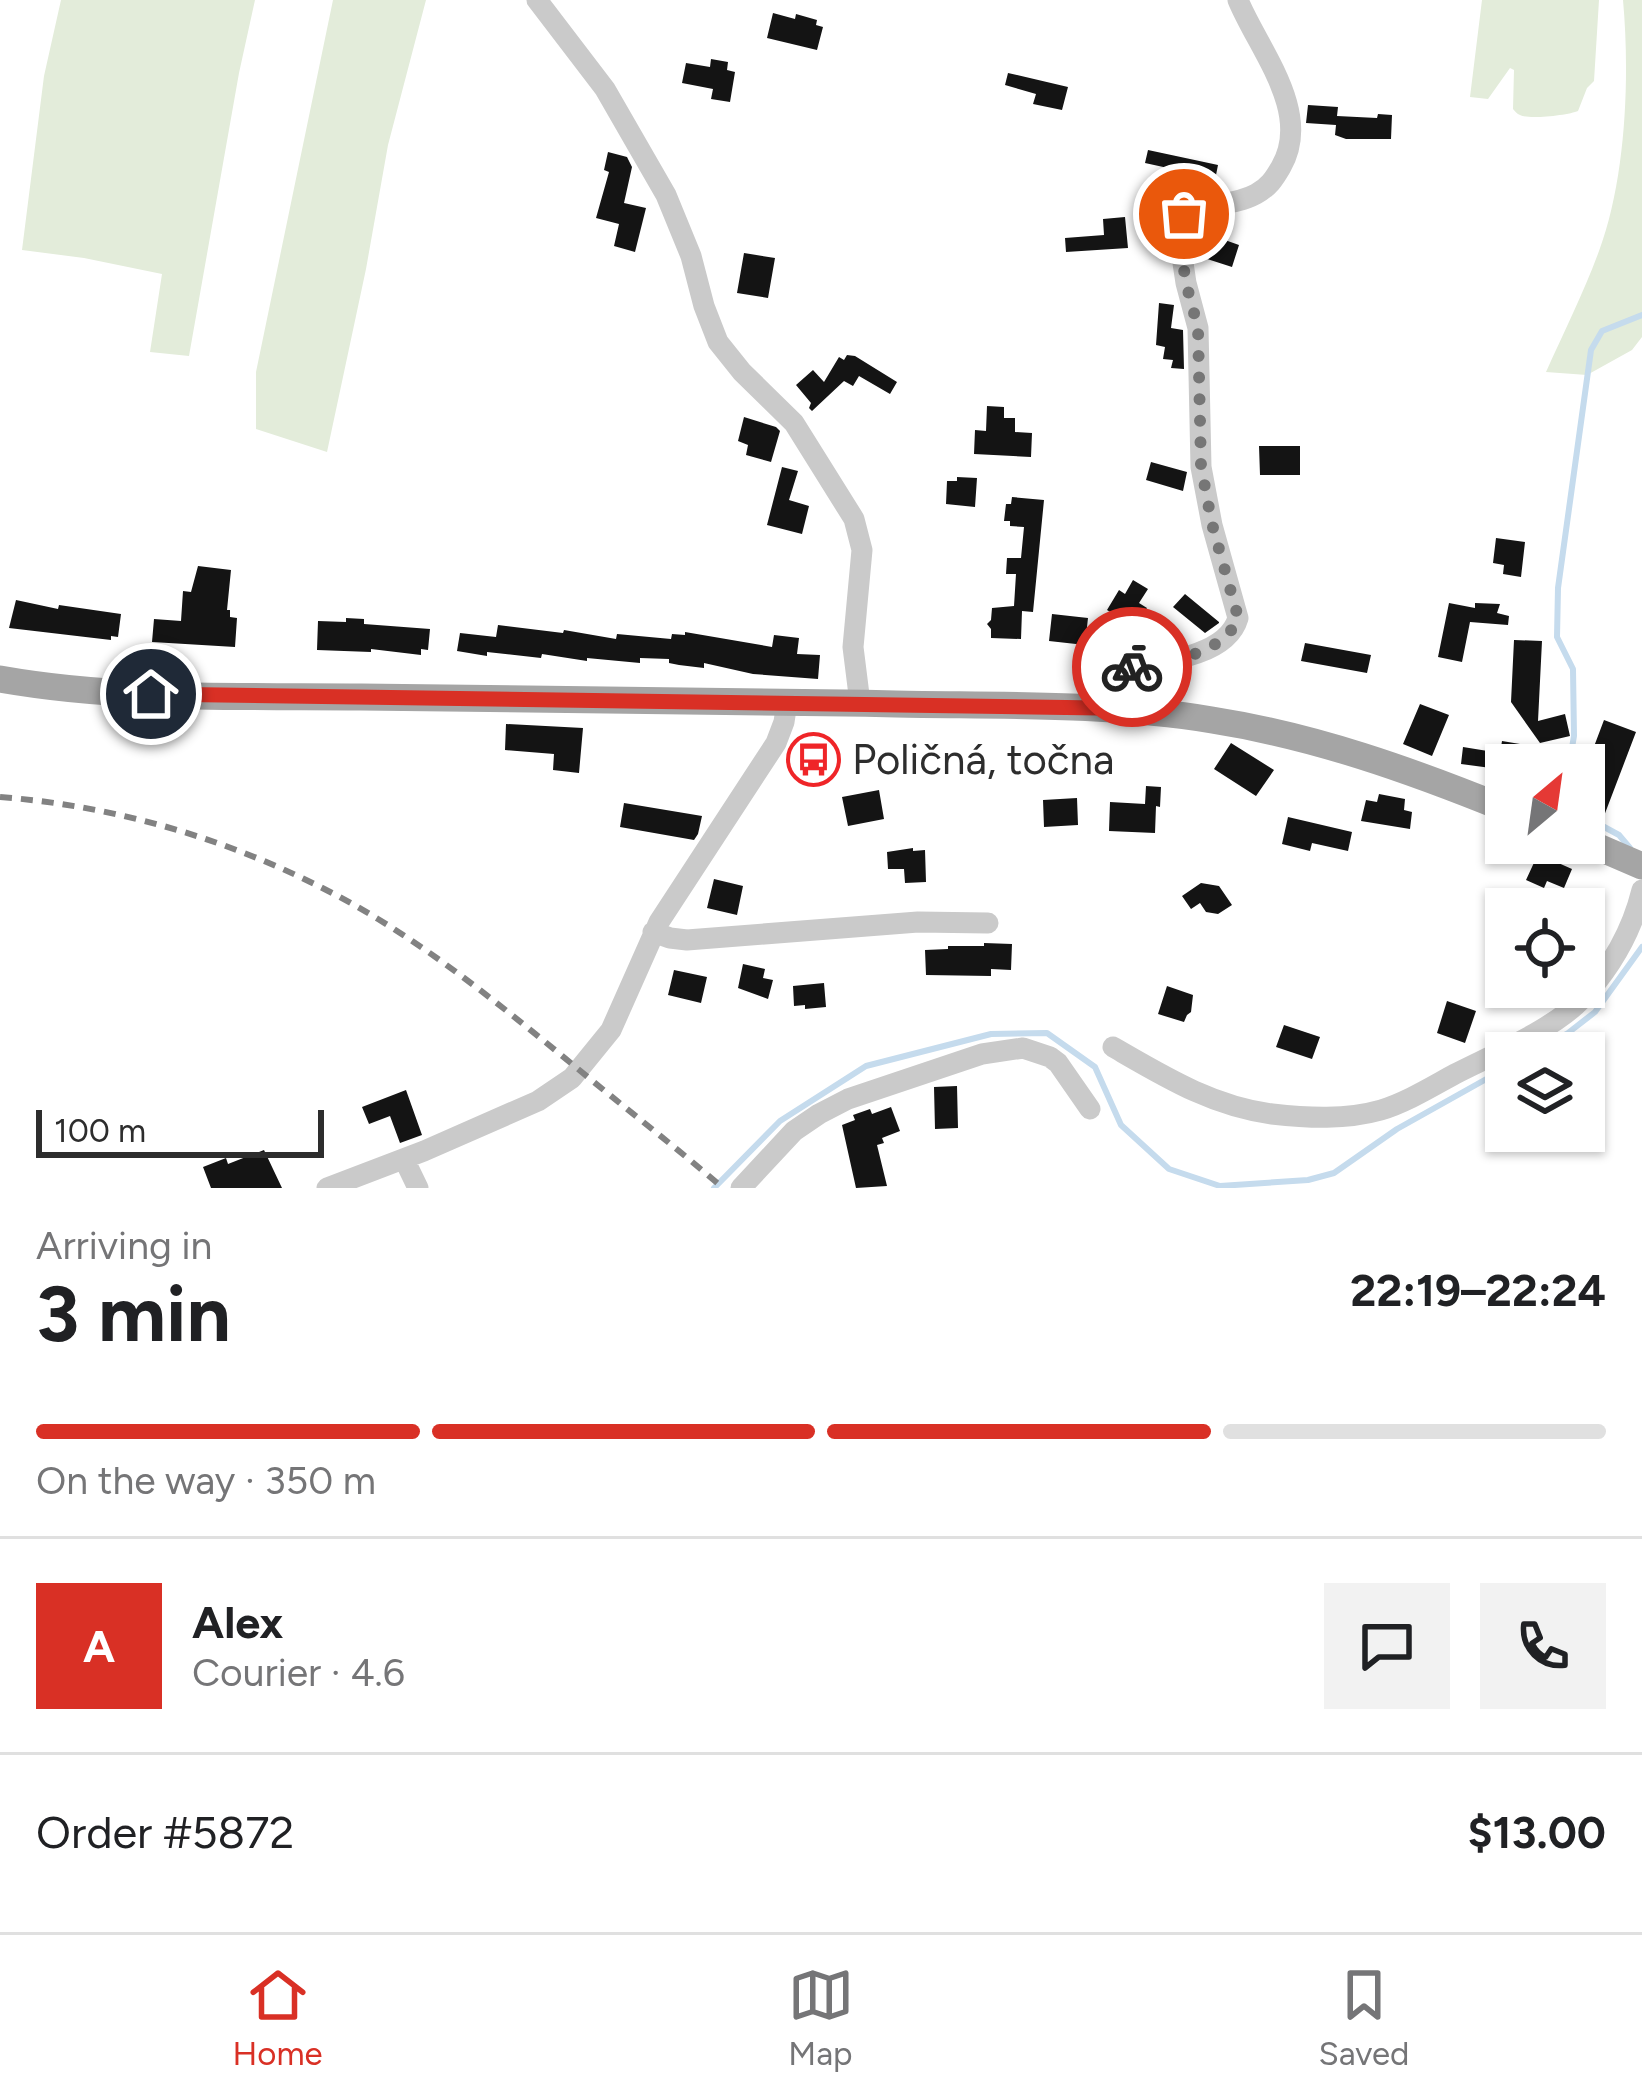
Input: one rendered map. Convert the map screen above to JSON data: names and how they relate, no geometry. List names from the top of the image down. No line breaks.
{"places":{"bus stop":["Poličná, točna"]},"scale_bar":"100 m","north":"top right","page":{"scale":"100 m","heading":["3 min","Arriving in","22:19–22:24"],"panel":["Alex","Courier · 4.6","Order #5872","$13.00"],"bar":"On the way · 350 m","round":"A","tabs":["Home","Map","Saved"]}}
